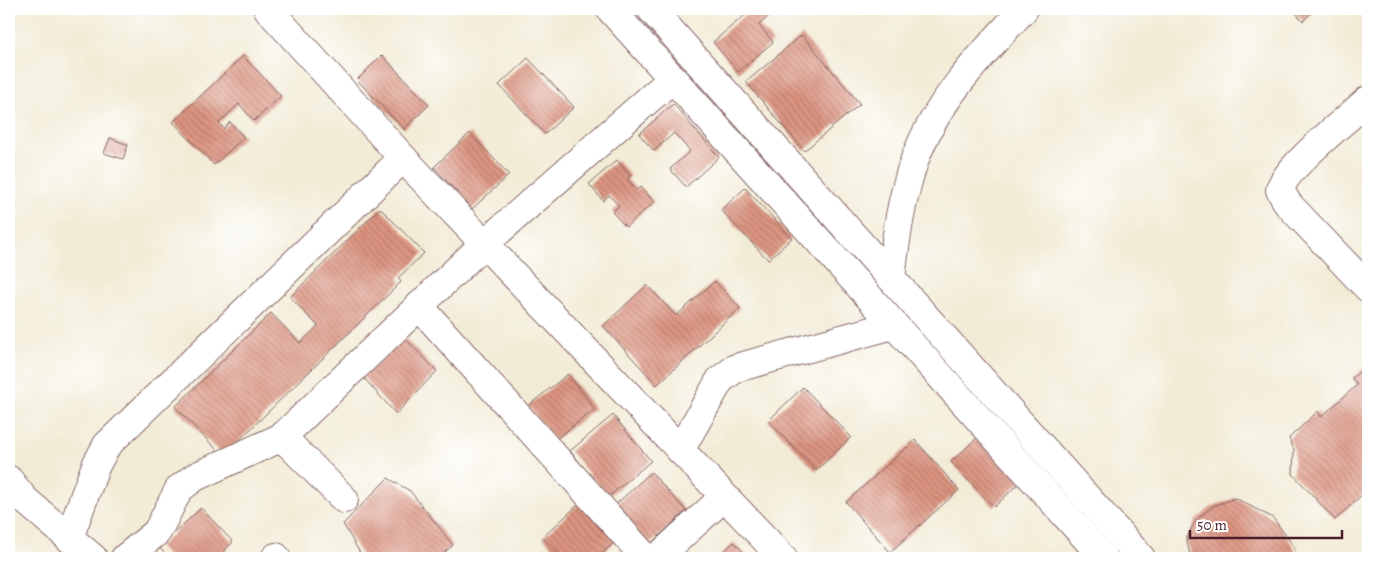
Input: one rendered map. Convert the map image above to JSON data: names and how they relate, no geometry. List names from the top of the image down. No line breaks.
{"scale_bar":"50 m"}
